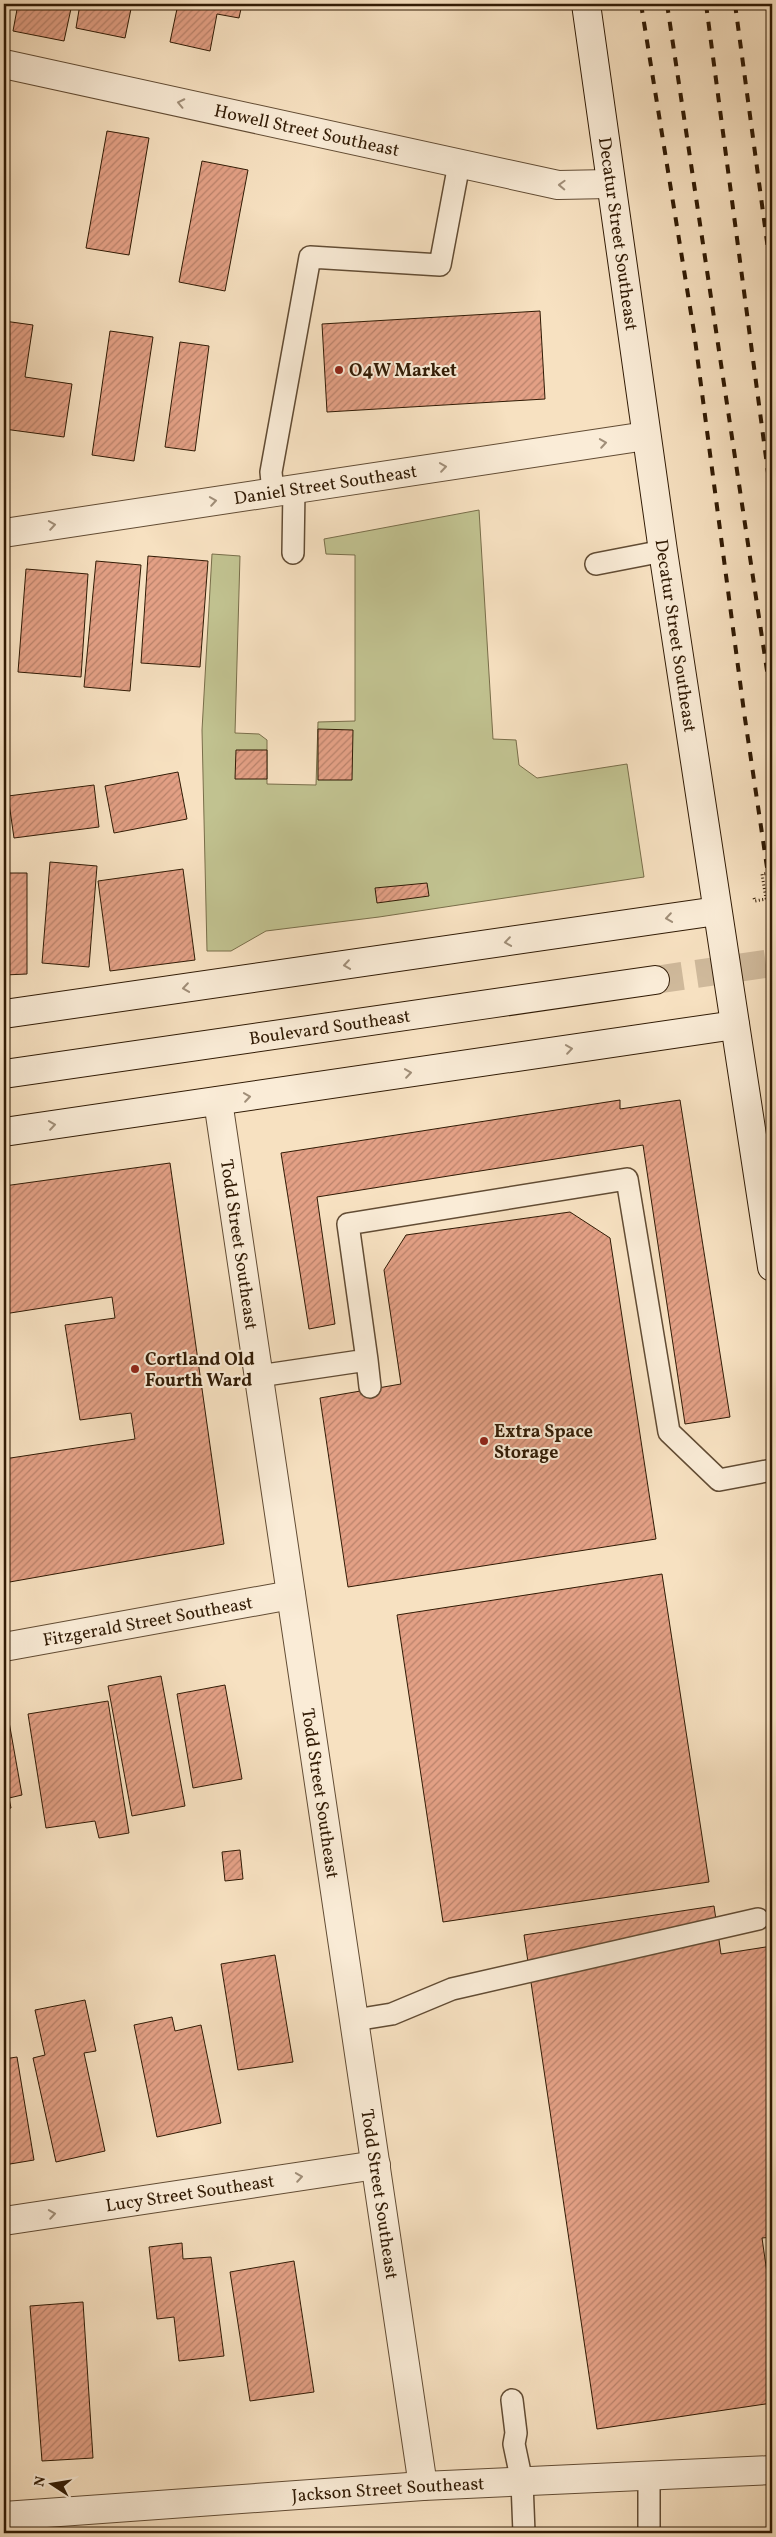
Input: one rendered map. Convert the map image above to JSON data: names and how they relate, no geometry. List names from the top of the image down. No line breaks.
{"streets":{"street":["Howell Street Southeast","Decatur Street Southeast","Daniel Street Southeast","Boulevard Southeast","Todd Street Southeast","Fitzgerald Street Southeast","Lucy Street Southeast","Jackson Street Southeast"]},"crossings":[["Howell Street Southeast","Decatur Street Southeast"],["Decatur Street Southeast","Daniel Street Southeast"],["Todd Street Southeast","Fitzgerald Street Southeast"],["Todd Street Southeast","Lucy Street Southeast"],["Todd Street Southeast","Jackson Street Southeast"]],"one_way":["Howell Street Southeast","Daniel Street Southeast","Lucy Street Southeast"],"places":["O4W Market","Cortland Old Fourth Ward","Extra Space Storage"],"north":"left"}
